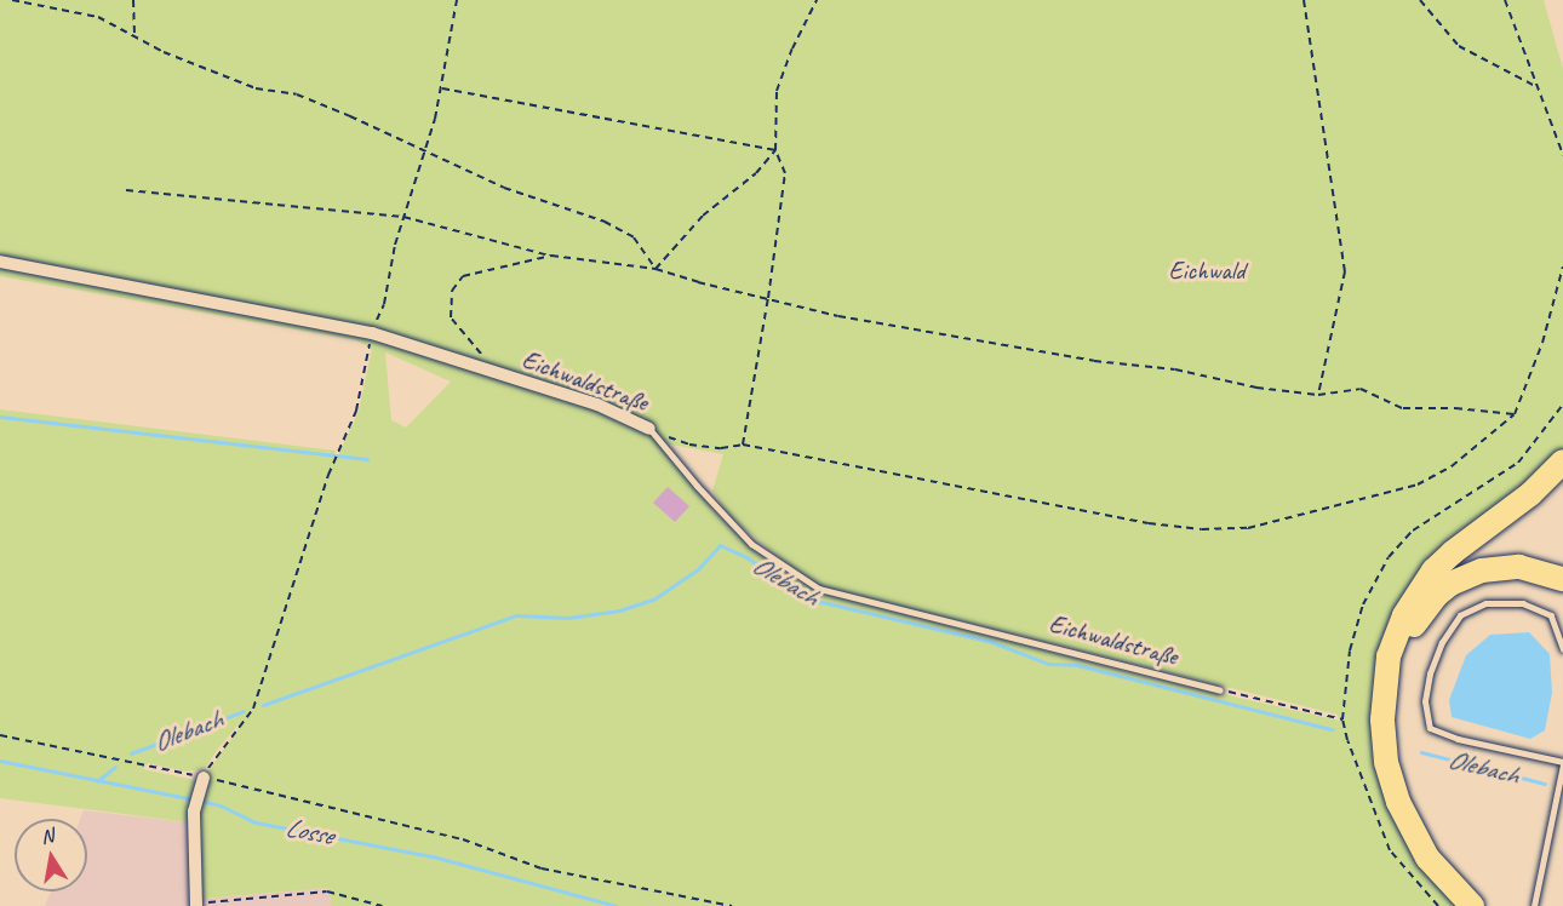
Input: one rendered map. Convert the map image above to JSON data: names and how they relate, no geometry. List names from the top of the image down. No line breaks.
{"streets":{"street":["Eichwaldstraße"]},"water":["Olebach","Losse"],"parks":["Eichwald"],"north":"top"}
